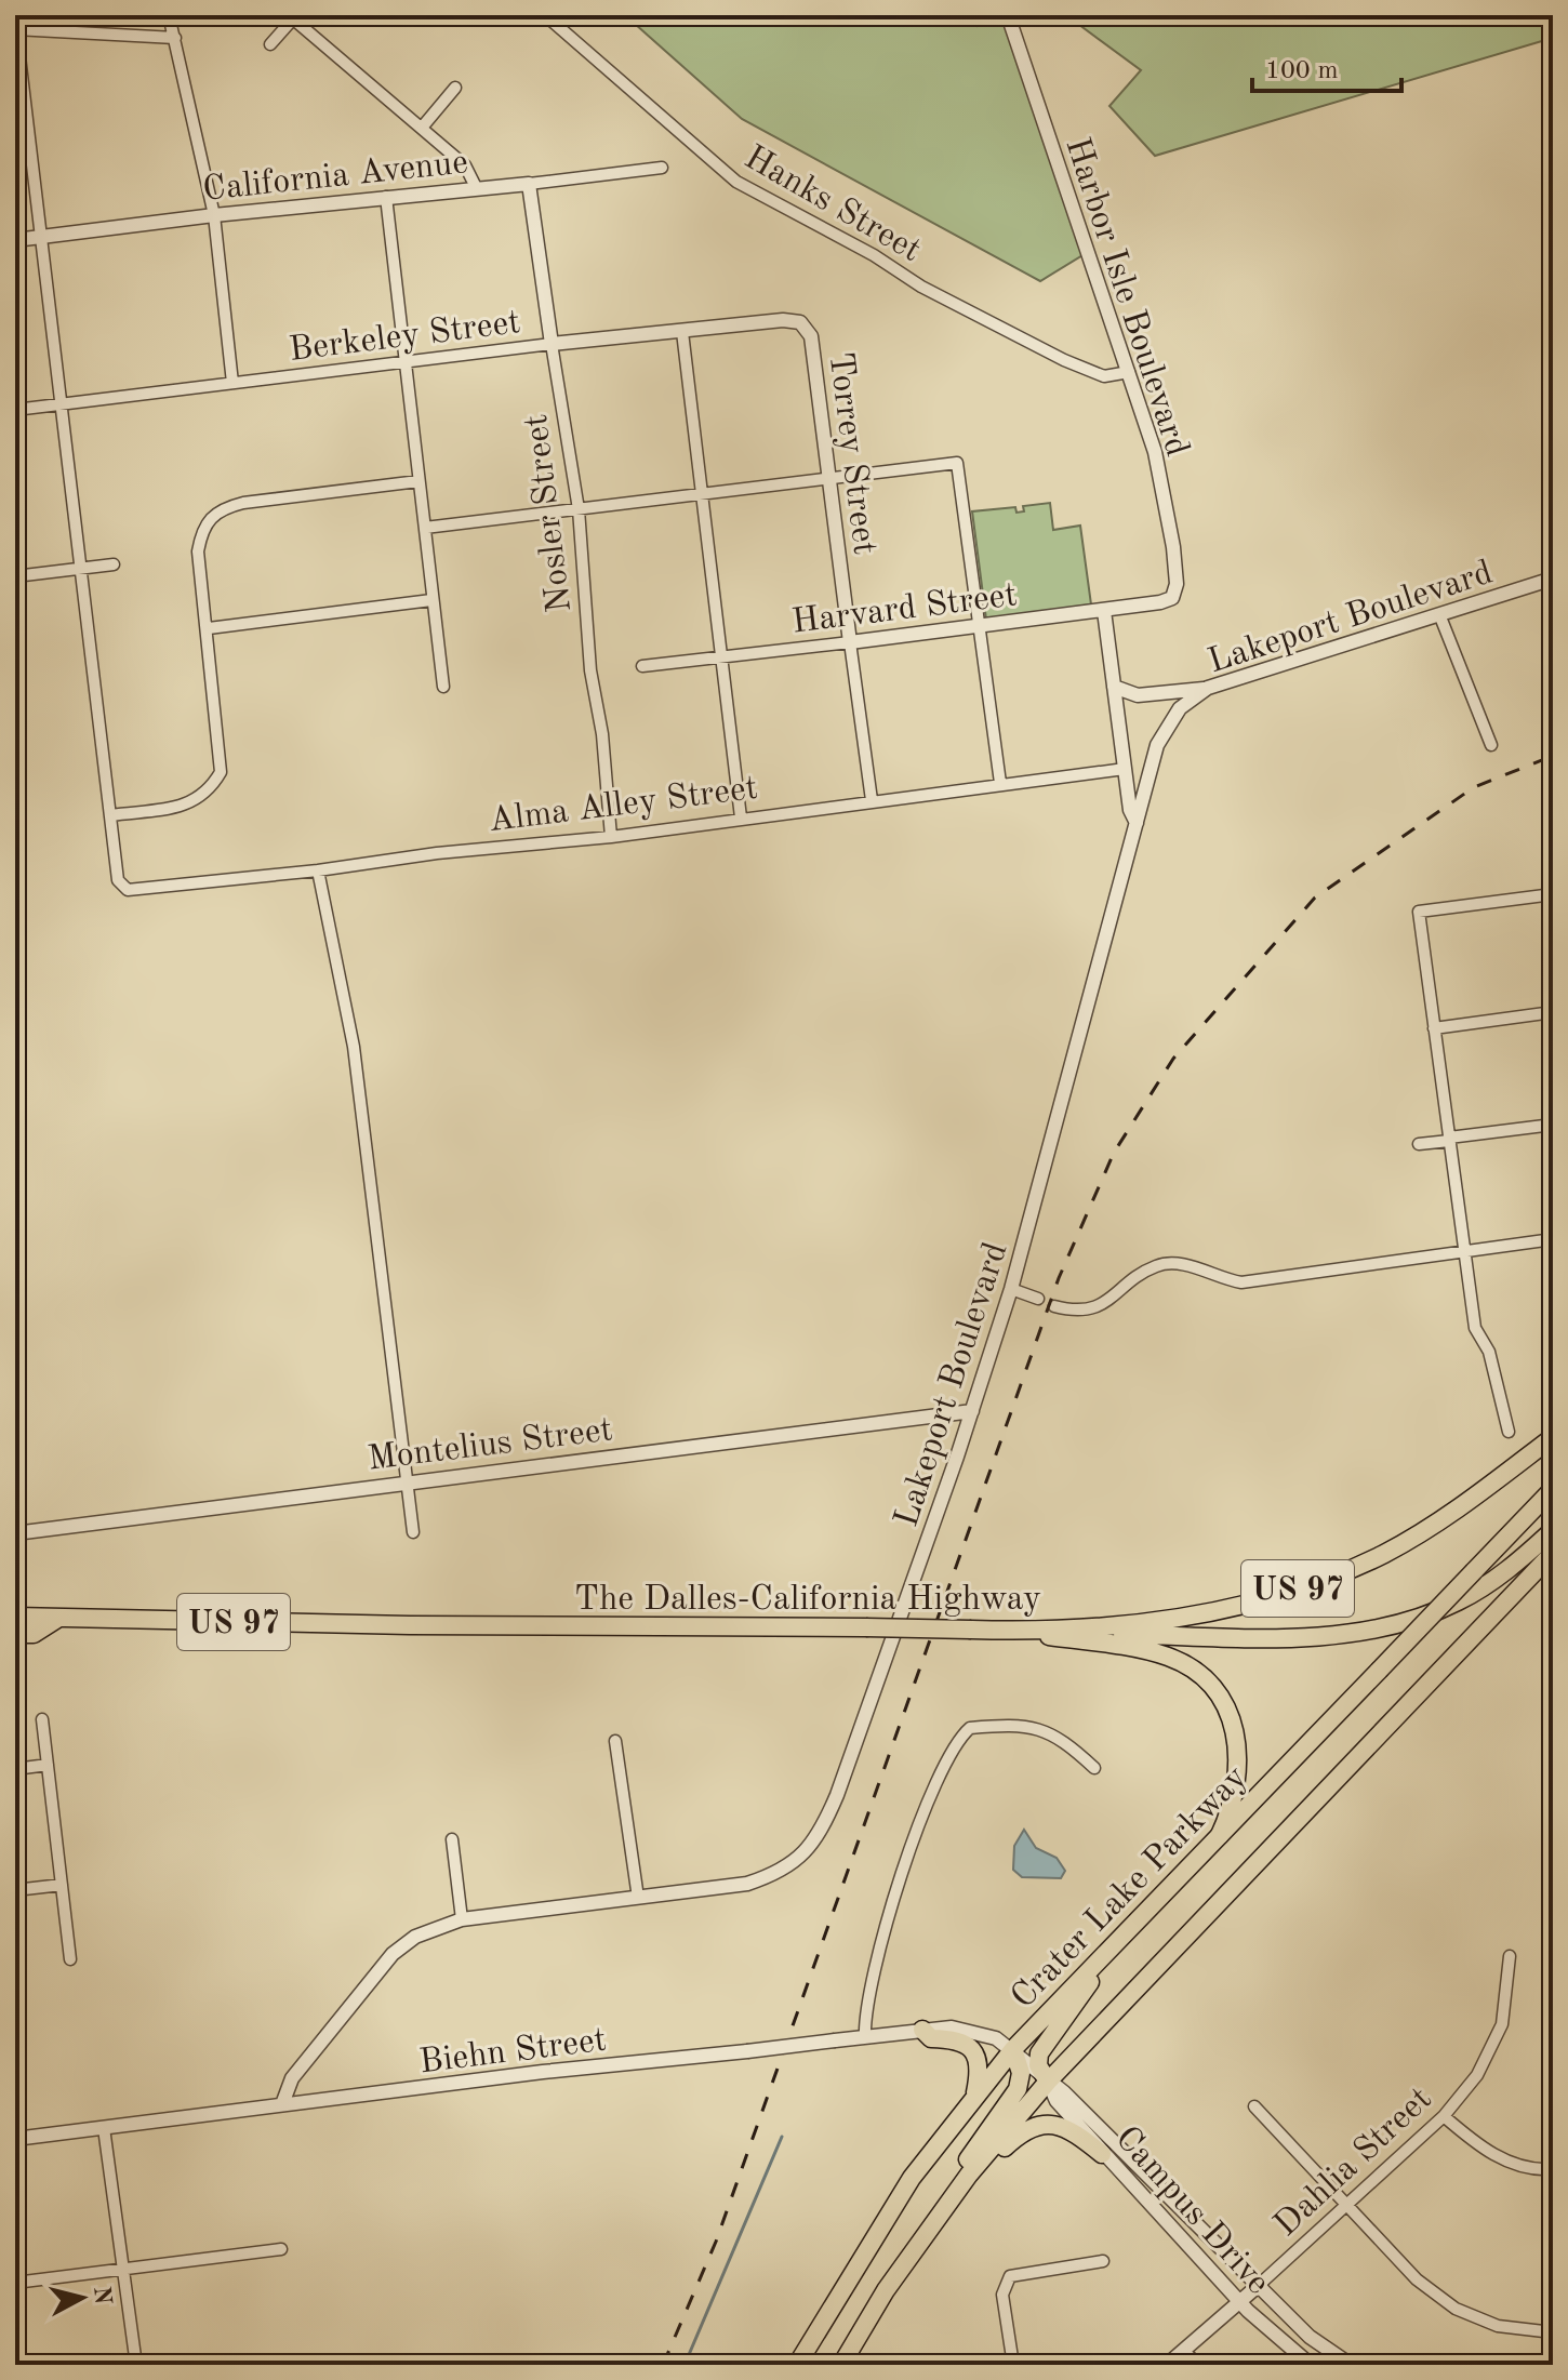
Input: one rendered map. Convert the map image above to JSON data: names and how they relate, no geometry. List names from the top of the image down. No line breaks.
{"streets":{"main road":["US 97","The Dalles-California Highway","Crater Lake Parkway"],"street":["California Avenue","Hanks Street","Harbor Isle Boulevard","Berkeley Street","Torrey Street","Nosler Street","Harvard Street","Lakeport Boulevard","Alma Alley Street","Montelius Street","Biehn Street","Dahlia Street","Campus Drive"]},"crossings":[["California Avenue","Nosler Street"],["Hanks Street","Harbor Isle Boulevard"],["Harbor Isle Boulevard","Harvard Street"],["Berkeley Street","Torrey Street"],["Berkeley Street","Nosler Street"],["Torrey Street","Harvard Street"],["Torrey Street","Alma Alley Street"],["Nosler Street","Alma Alley Street"],["Lakeport Boulevard","Montelius Street"],["Lakeport Boulevard","Biehn Street"],["US 97","The Dalles-California Highway"],["Crater Lake Parkway","Biehn Street"],["Crater Lake Parkway","Campus Drive"],["Biehn Street","Campus Drive"],["Dahlia Street","Campus Drive"]],"scale_bar":"100 m","north":"right"}
